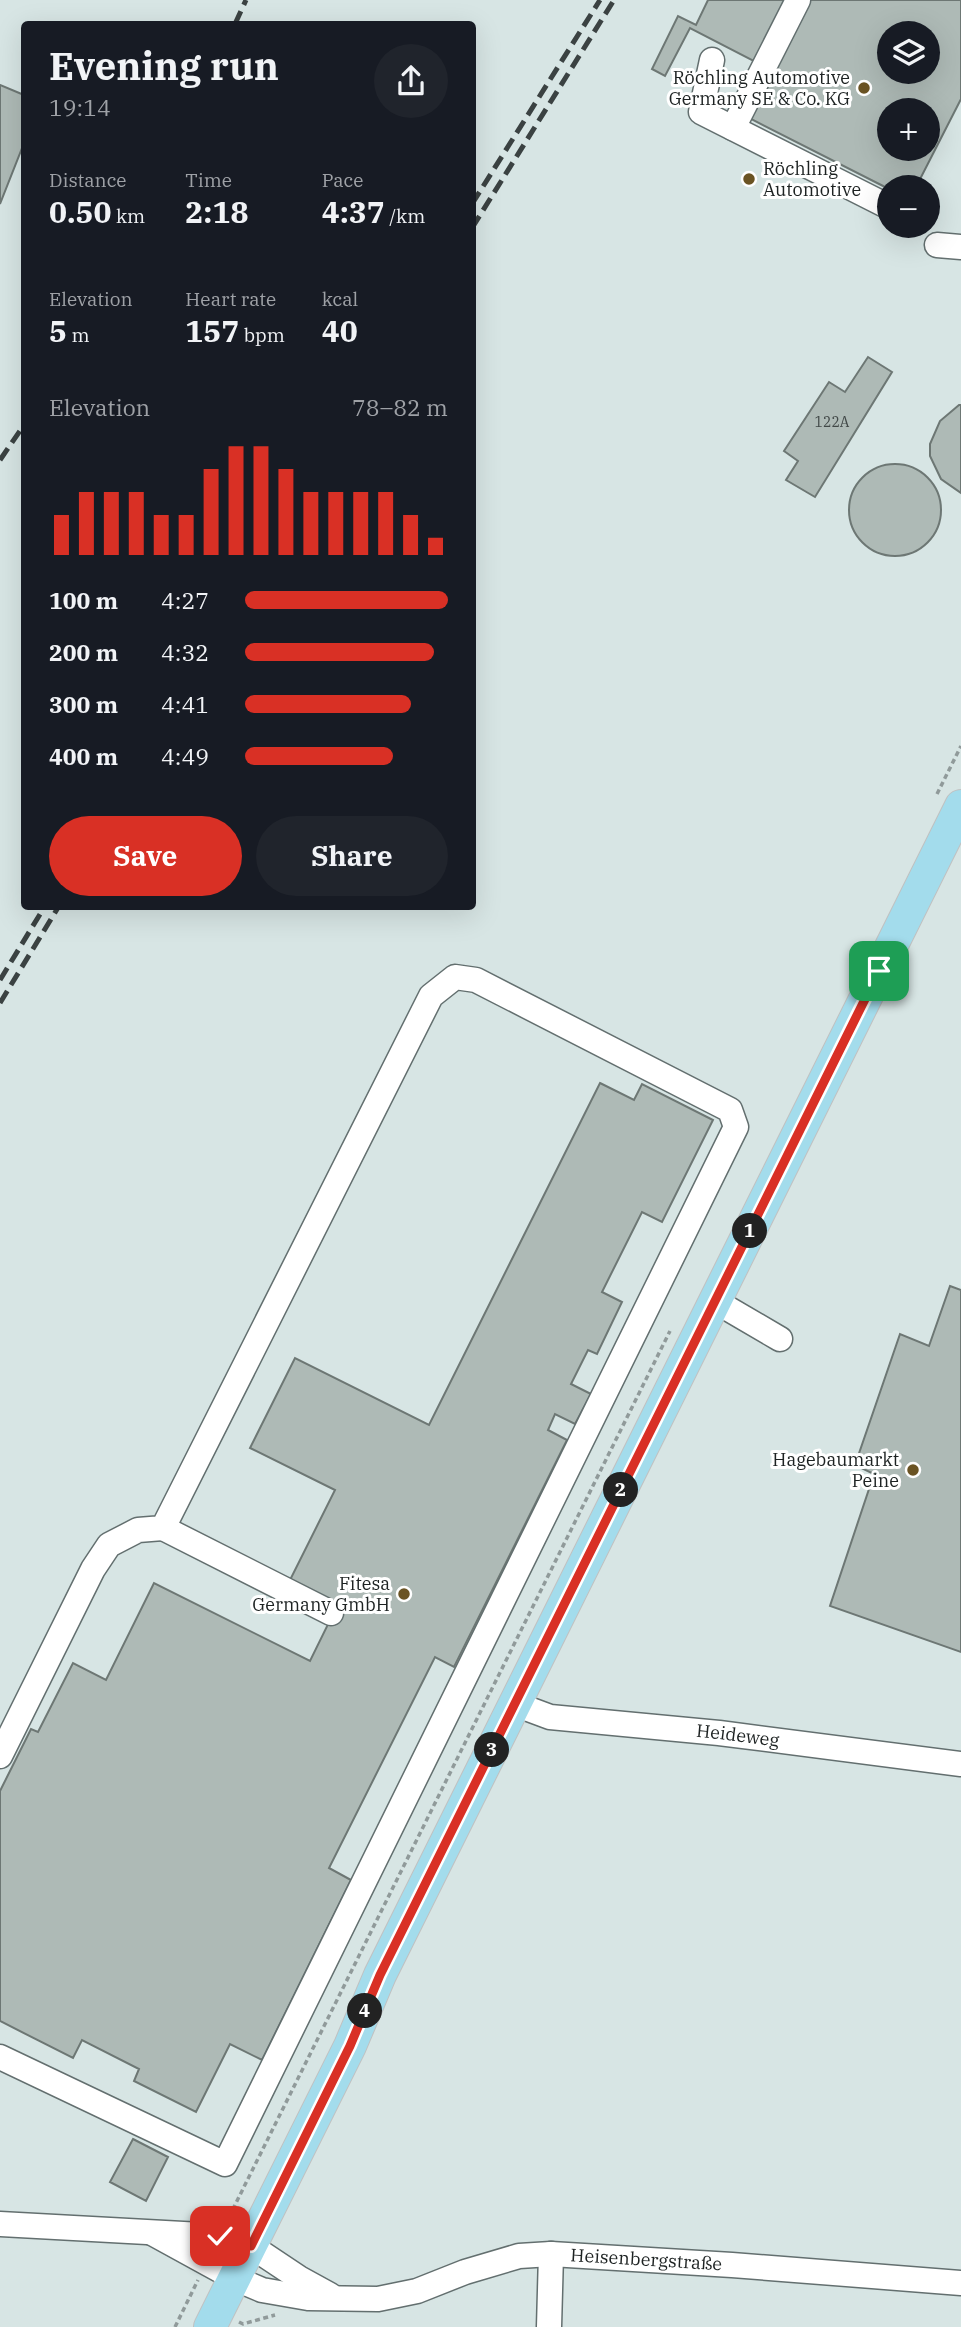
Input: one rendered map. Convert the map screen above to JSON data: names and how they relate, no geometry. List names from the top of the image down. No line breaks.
{"streets":{"street":["Heideweg","Heisenbergstraße"]},"places":["Röchling Automotive Germany SE & Co. KG","Röchling Automotive","Hagebaumarkt Peine","Fitesa Germany GmbH"],"house_numbers":["122A"],"page":{"map_buttons":["+","−"],"heading":["Evening run","19:14"],"stats":[["Distance","0.50 km"],["Time","2:18"],["Pace","4:37 /km"],["Elevation","5 m"],["Heart rate","157 bpm"],["kcal","40"]],"chart":["Elevation","78–82 m"],"list":[{"name":"100 m","note":"4:27"},{"name":"200 m","note":"4:32"},{"name":"300 m","note":"4:41"},{"name":"400 m","note":"4:49"}],"buttons":["Save","Share"],"pins":["1","2","3","4"]}}
